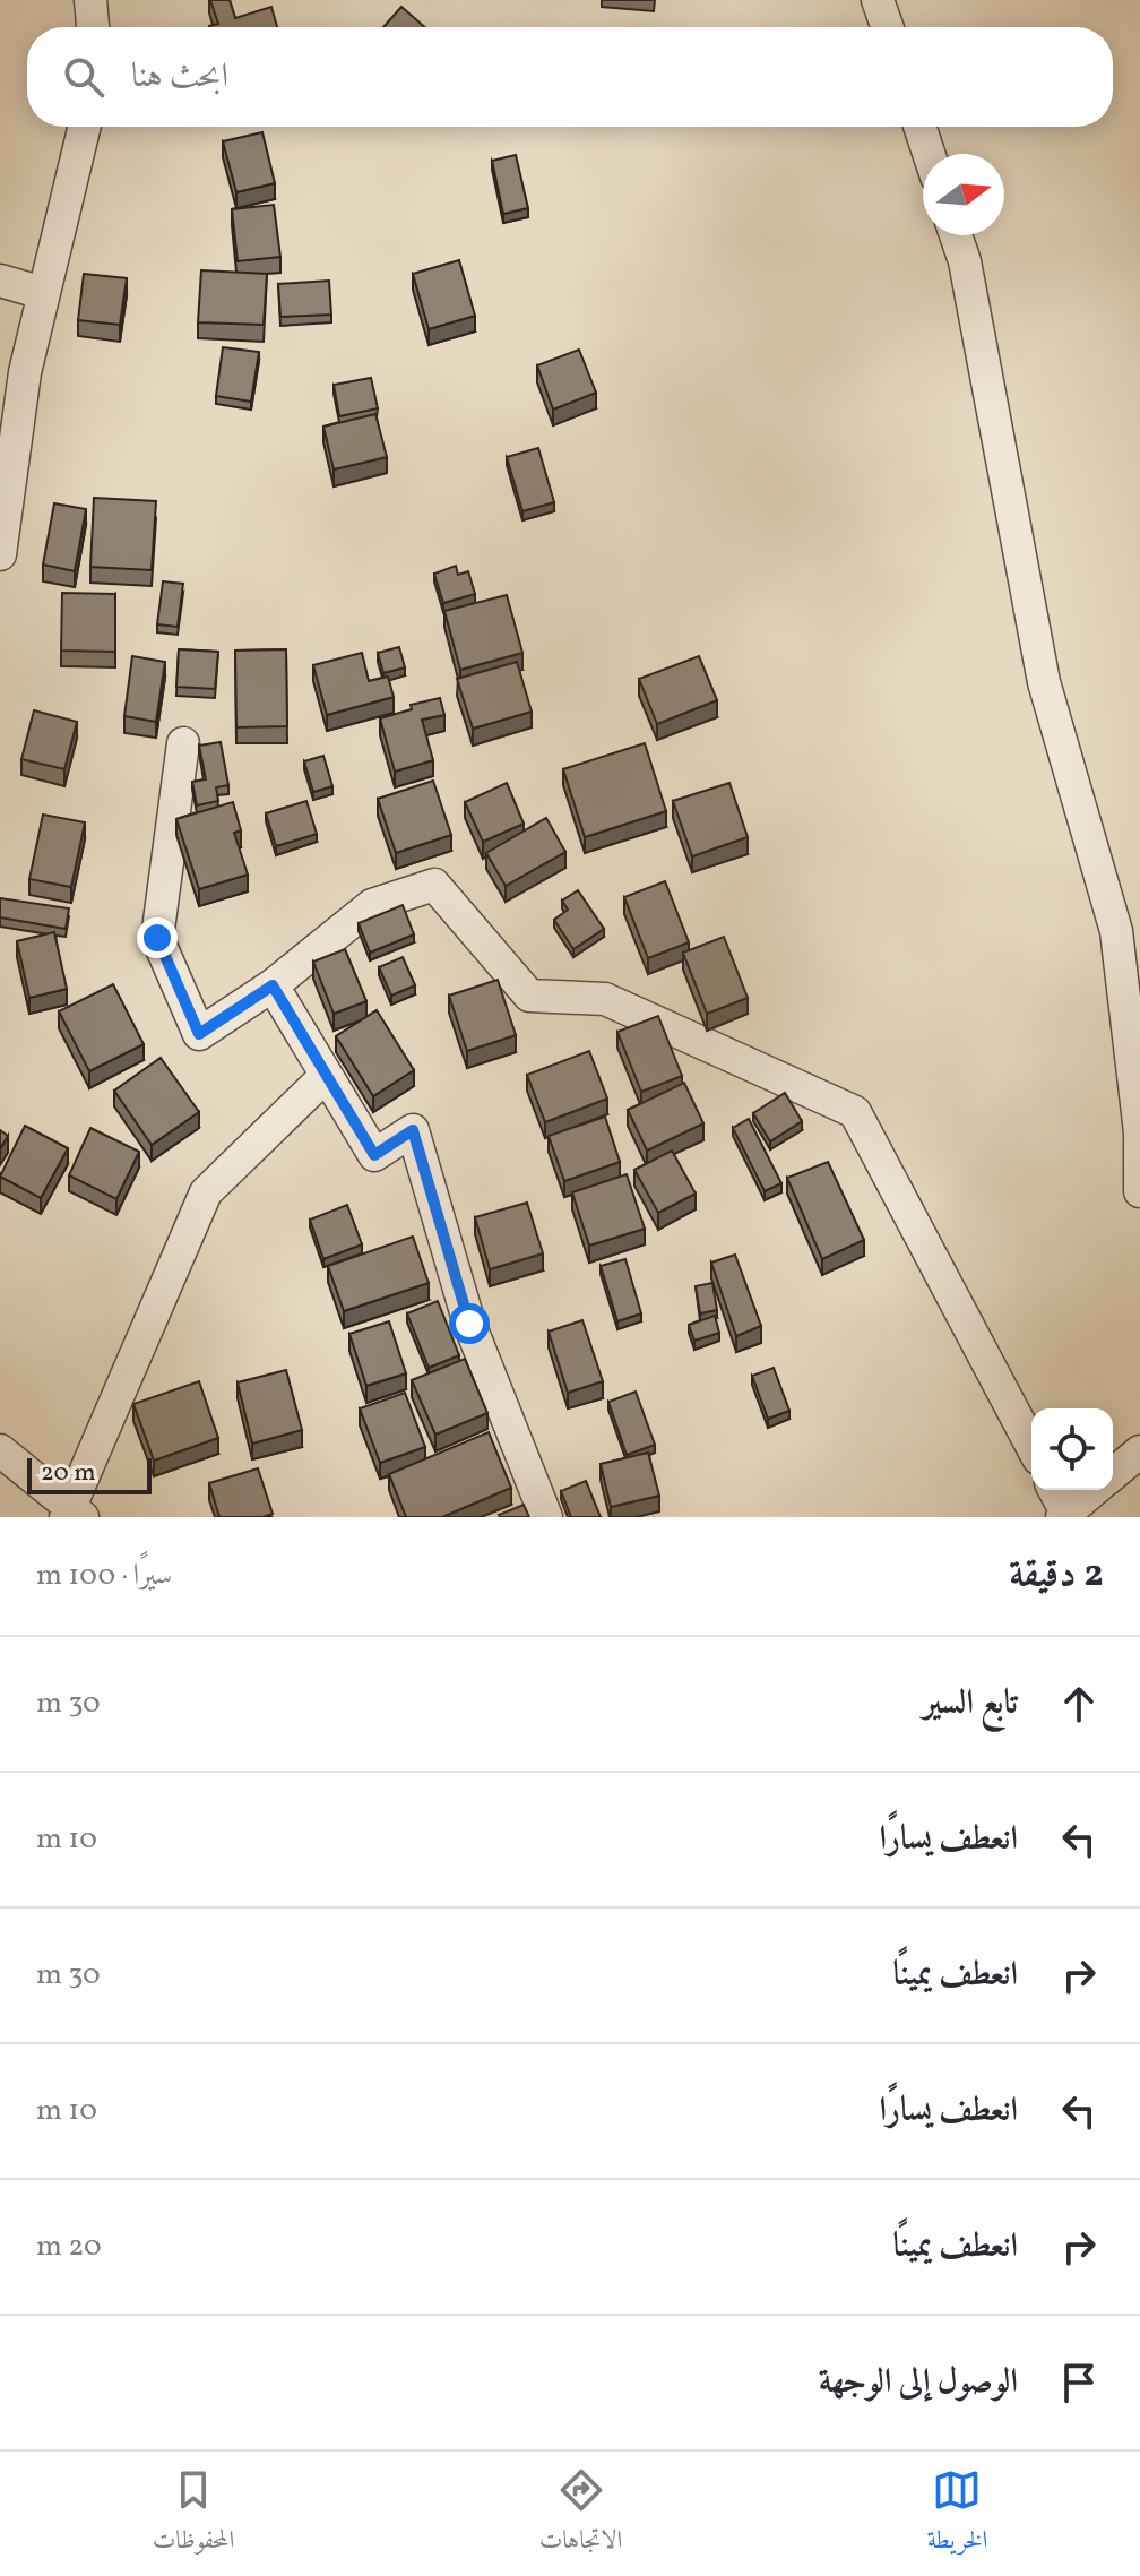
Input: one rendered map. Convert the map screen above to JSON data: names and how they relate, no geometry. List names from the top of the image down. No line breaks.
{"scale_bar":"20 m","north":"right","page":{"search":"ابحث هنا","scale":"20 m","heading":["2 دقيقة","سيرًا · 100 m"],"list":[["تابع السير","30 m"],["انعطف يسارًا","10 m"],["انعطف يمينًا","30 m"],["انعطف يسارًا","10 m"],["انعطف يمينًا","20 m"],"الوصول إلى الوجهة"],"nav":["الخريطة","الاتجاهات","المحفوظات"]}}
